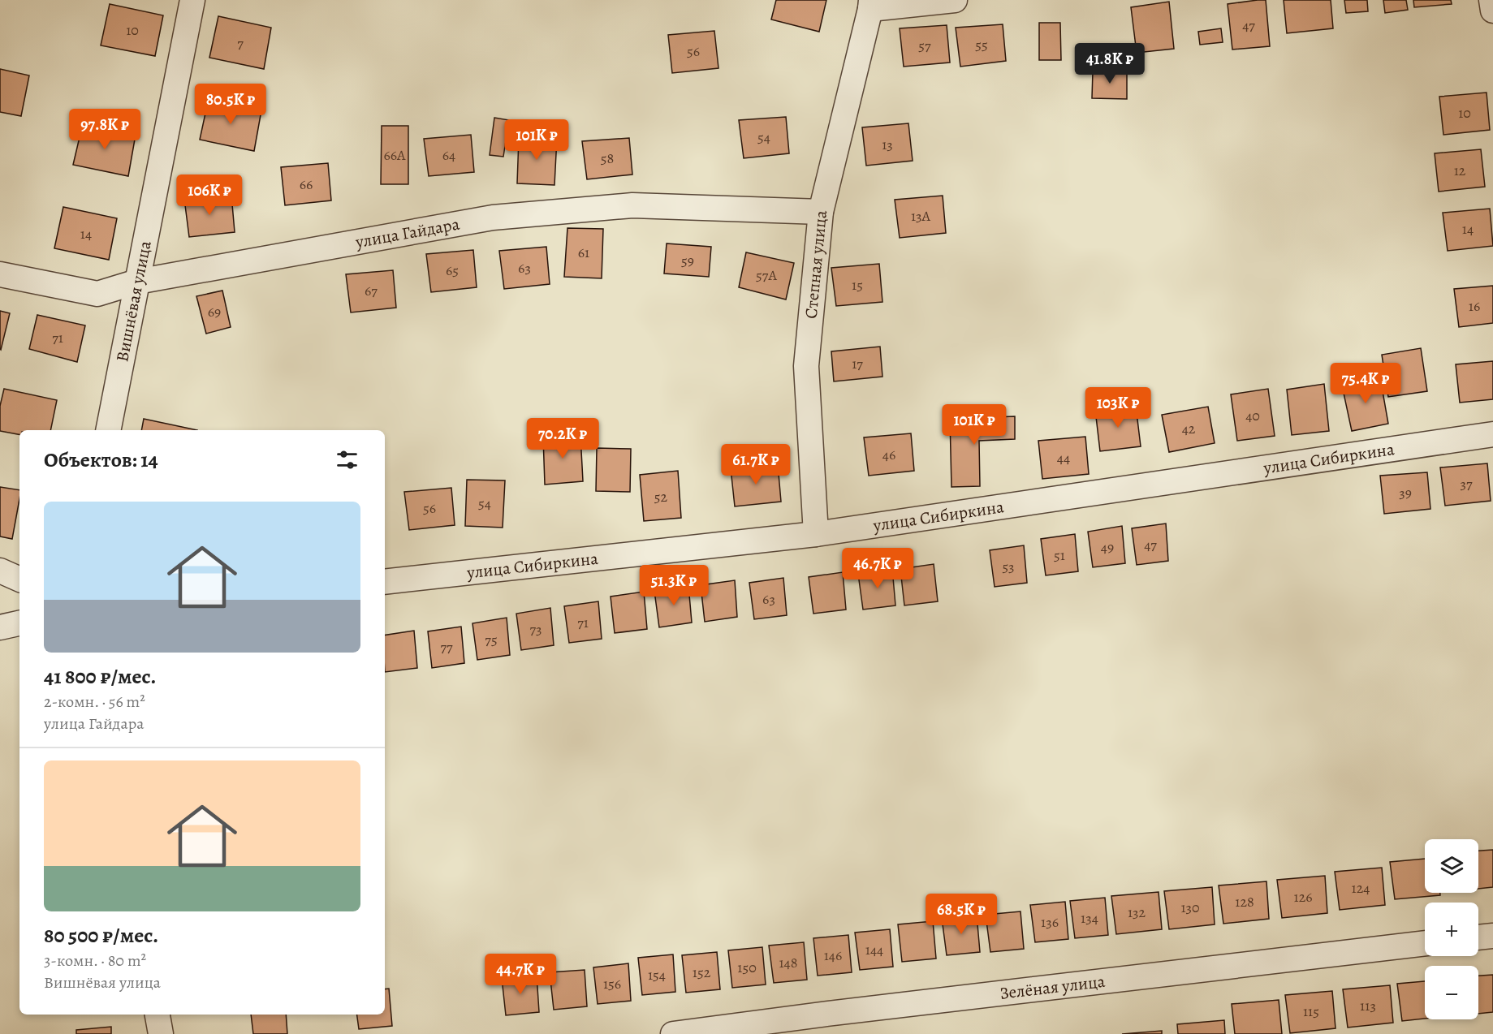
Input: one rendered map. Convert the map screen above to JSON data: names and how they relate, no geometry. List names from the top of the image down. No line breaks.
{"streets":{"street":["улица Гайдара","Степная улица","Вишнёвая улица","улица Сибиркина","Зелёная улица"]},"crossings":[["улица Гайдара","Степная улица"],["улица Гайдара","Вишнёвая улица"],["Степная улица","улица Сибиркина"]],"house_numbers":["47","10","7","55","57","56","10","54","13","66А","64","58","12","66","13А","14","14","61","59","63","65","57А","15","67","16","69","71","17","40","42","46","44","37","39","52","54","56","47","49","51","53","63","71","73","75","77","124","126","128","130","132","134","136","144","146","148","150","152","154","156","113","115"],"page":{"price":["41.8K ₽","80.5K ₽","97.8K ₽","101K ₽","106K ₽","75.4K ₽","103K ₽","101K ₽","70.2K ₽","61.7K ₽","46.7K ₽","51.3K ₽","68.5K ₽","44.7K ₽"],"heading":"Объектов: 14","list":[{"name":"41 800 ₽/мес.","note":"2-комн. · 56 m² · улица Гайдара"},{"name":"80 500 ₽/мес.","note":"3-комн. · 80 m² · Вишнёвая улица"}],"map_buttons":["+","−"]}}
